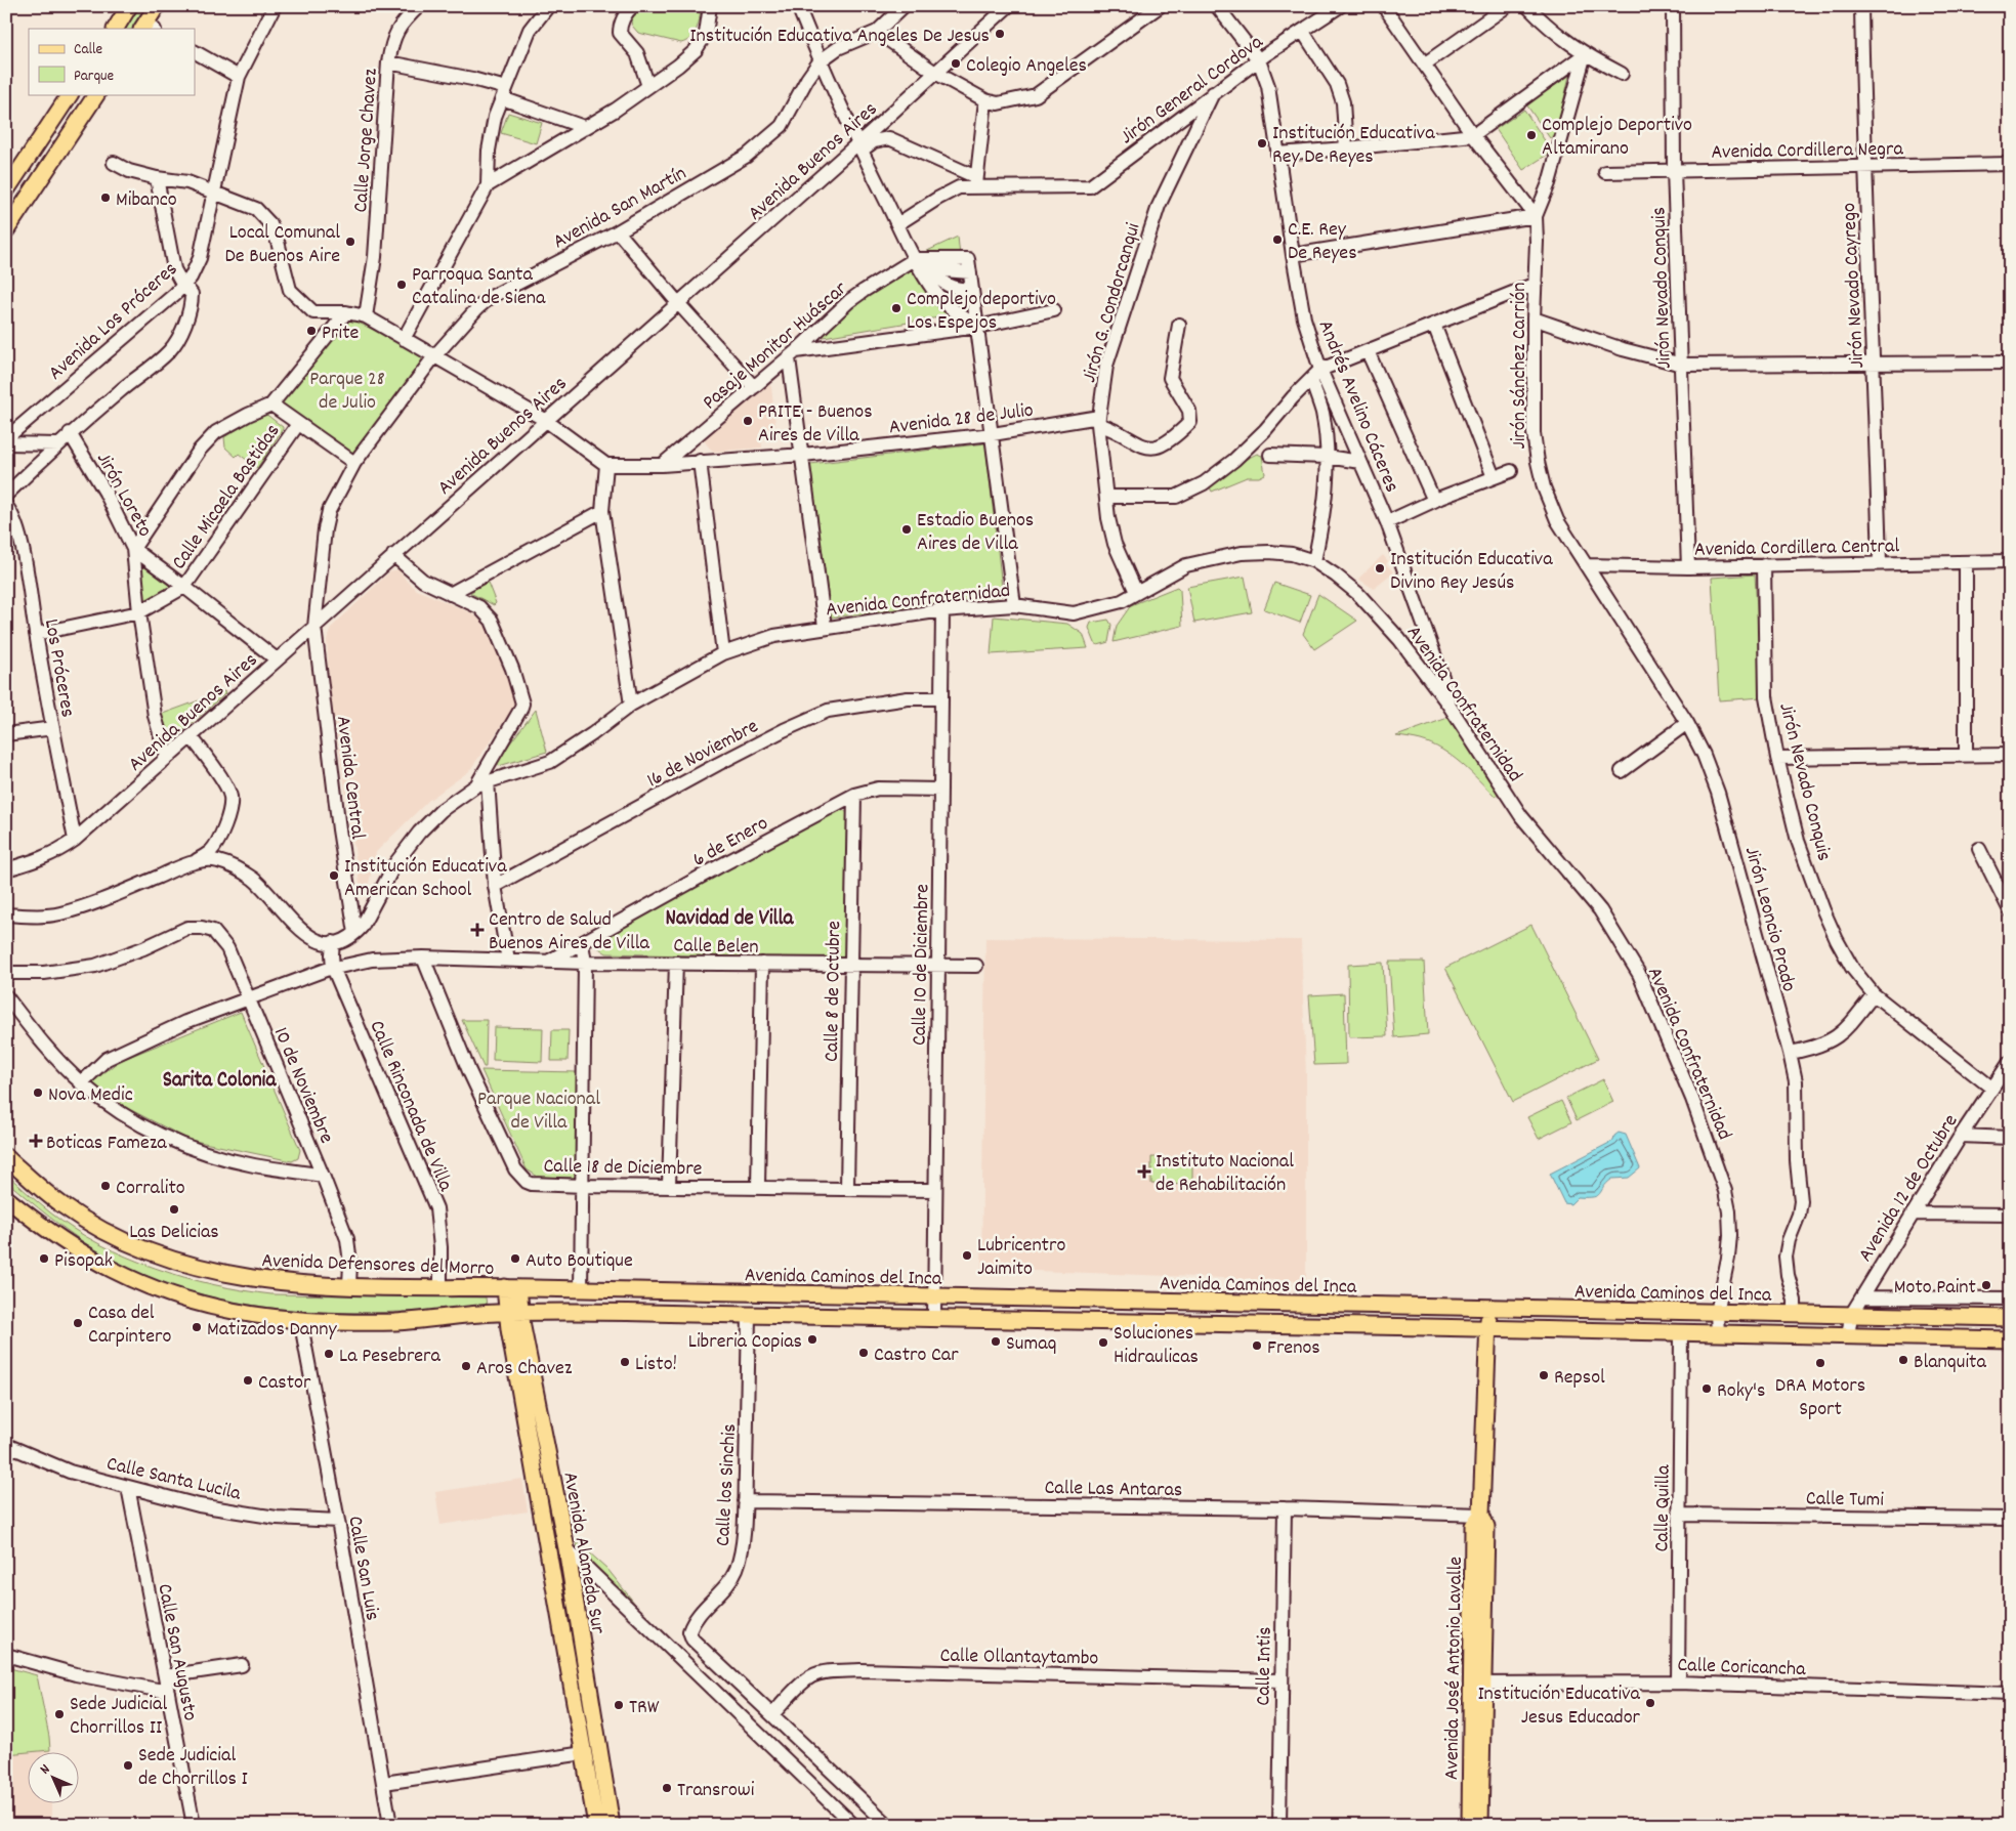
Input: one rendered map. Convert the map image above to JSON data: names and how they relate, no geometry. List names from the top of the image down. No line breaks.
{"streets":{"main road":["Avenida Defensores del Morro","Avenida Caminos del Inca","Avenida Alameda Sur","Avenida José Antonio Lavalle"],"street":["Jirón General Cordova","Calle Jorge Chavez","Avenida Cordillera Negra","Avenida Buenos Aires","Avenida San Martín","Jirón Nevado Cayrego","Jirón Nevado Conquis","Jirón G. Condorcanqui","Avenida Los Próceres","Pasaje Monitor Huáscar","Jirón Sánchez Carrión","Andrés Avelino Cáceres","Avenida 28 de Julio","Jirón Loreto","Calle Micaela Bastidas","Avenida Cordillera Central","Avenida Confraternidad","Los Próceres","16 de Noviembre","Avenida Central","6 de Enero","Jirón Leoncio Prado","Calle Belen","Calle 10 de Diciembre","Calle 8 de Octubre","10 de Noviembre","Calle Rinconada de Villa","Calle 18 de Diciembre","Avenida 12 de Octubre","Calle Santa Lucila","Calle los Sinchis","Calle Las Antaras","Calle Tumi","Calle Quilla","Calle San Luis","Calle San Augusto","Calle Ollantaytambo","Calle Coricancha","Calle Intis"]},"crossings":[["Jirón General Cordova","Jirón G. Condorcanqui"],["Jirón General Cordova","Andrés Avelino Cáceres"],["Avenida Cordillera Negra","Jirón Nevado Cayrego"],["Avenida Cordillera Negra","Jirón Nevado Conquis"],["Avenida Buenos Aires","Avenida San Martín"],["Avenida Buenos Aires","Jirón Loreto"],["Avenida Buenos Aires","Los Próceres"],["Avenida Buenos Aires","Avenida Central"],["Avenida San Martín","Avenida Central"],["Jirón Nevado Cayrego","Avenida Cordillera Central"],["Jirón Nevado Conquis","Avenida Cordillera Central"],["Jirón Nevado Conquis","Avenida 12 de Octubre"],["Jirón G. Condorcanqui","Avenida 28 de Julio"],["Jirón G. Condorcanqui","Avenida Confraternidad"],["Pasaje Monitor Huáscar","Avenida 28 de Julio"],["Jirón Sánchez Carrión","Avenida Cordillera Central"],["Jirón Sánchez Carrión","Jirón Leoncio Prado"],["Andrés Avelino Cáceres","Avenida Confraternidad"],["Jirón Loreto","Calle Micaela Bastidas"],["Calle Micaela Bastidas","Los Próceres"],["Avenida Cordillera Central","Jirón Leoncio Prado"],["Avenida Confraternidad","Avenida Central"],["Avenida Confraternidad","Calle 10 de Diciembre"],["Avenida Confraternidad","Avenida Caminos del Inca"],["16 de Noviembre","Calle 10 de Diciembre"],["6 de Enero","Calle Belen"],["6 de Enero","Calle 10 de Diciembre"],["6 de Enero","Calle 8 de Octubre"],["Jirón Leoncio Prado","Avenida Caminos del Inca"],["Calle Belen","Calle 10 de Diciembre"],["Calle Belen","Calle 8 de Octubre"],["Calle Belen","10 de Noviembre"],["Calle Belen","Calle Rinconada de Villa"],["Calle Belen","Calle 18 de Diciembre"],["Calle 10 de Diciembre","Calle 18 de Diciembre"],["Calle 10 de Diciembre","Avenida Caminos del Inca"],["Calle 8 de Octubre","Calle 18 de Diciembre"],["10 de Noviembre","Avenida Defensores del Morro"],["Calle Rinconada de Villa","Avenida Defensores del Morro"],["Avenida 12 de Octubre","Avenida Caminos del Inca"],["Avenida Defensores del Morro","Avenida Caminos del Inca"],["Avenida Defensores del Morro","Avenida Alameda Sur"],["Avenida Caminos del Inca","Calle los Sinchis"],["Avenida Caminos del Inca","Calle Quilla"],["Avenida Caminos del Inca","Avenida Alameda Sur"],["Avenida Caminos del Inca","Avenida José Antonio Lavalle"],["Calle Santa Lucila","Calle San Luis"],["Calle Santa Lucila","Calle San Augusto"],["Calle los Sinchis","Calle Las Antaras"],["Calle los Sinchis","Calle Ollantaytambo"],["Calle Las Antaras","Calle Intis"],["Calle Las Antaras","Avenida José Antonio Lavalle"],["Calle Tumi","Calle Quilla"],["Calle Quilla","Calle Coricancha"],["Calle Ollantaytambo","Calle Intis"],["Calle Coricancha","Avenida José Antonio Lavalle"]],"districts":["Navidad de Villa","Sarita Colonia"],"parks":["Parque 28 de Julio","Parque Nacional de Villa"],"places":{"other":["Institución Educativa Angeles De Jesus","Colegio Angeles","Complejo Deportivo Altamirano","Institución Educativa Rey De Reyes","Mibanco","C.E. Rey De Reyes","Local Comunal De Buenos Aire","Parroqua Santa Catalina de Siena","Complejo deportivo Los Espejos","Prite","PRITE - Buenos Aires de Villa","Estadio Buenos Aires de Villa","Institución Educativa Divino Rey Jesús","Institución Educativa American School","Nova Medic","Corralito","Las Delicias","Lubricentro Jaimito","Pisopak","Auto Boutique","Moto Paint","Casa del Carpintero","Matizados Danny","Libreria Copias","Sumaq","Soluciones Hidraulicas","Frenos","Castro Car","La Pesebrera","Blanquita","Listo!","DRA Motors Sport","Aros Chavez","Repsol","Castor","Roky's","Institución Educativa Jesus Educador","TRW","Sede Judicial Chorrillos II","Sede Judicial de Chorrillos I","Transrowi"],"health":["Centro de Salud Buenos Aires de Villa","Boticas Fameza","Instituto Nacional de Rehabilitación"]},"legend":["Calle","Parque"],"north":"top left"}
